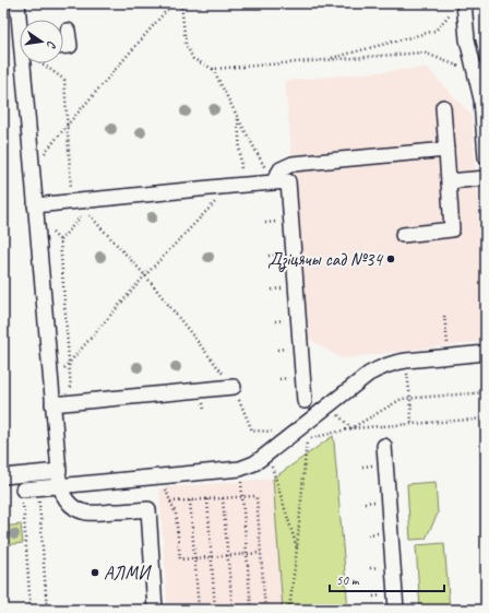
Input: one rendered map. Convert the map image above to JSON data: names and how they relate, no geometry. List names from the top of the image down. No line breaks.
{"places":["Дзіцячы сад №34","АЛМИ"],"scale_bar":"50 m","north":"right"}
